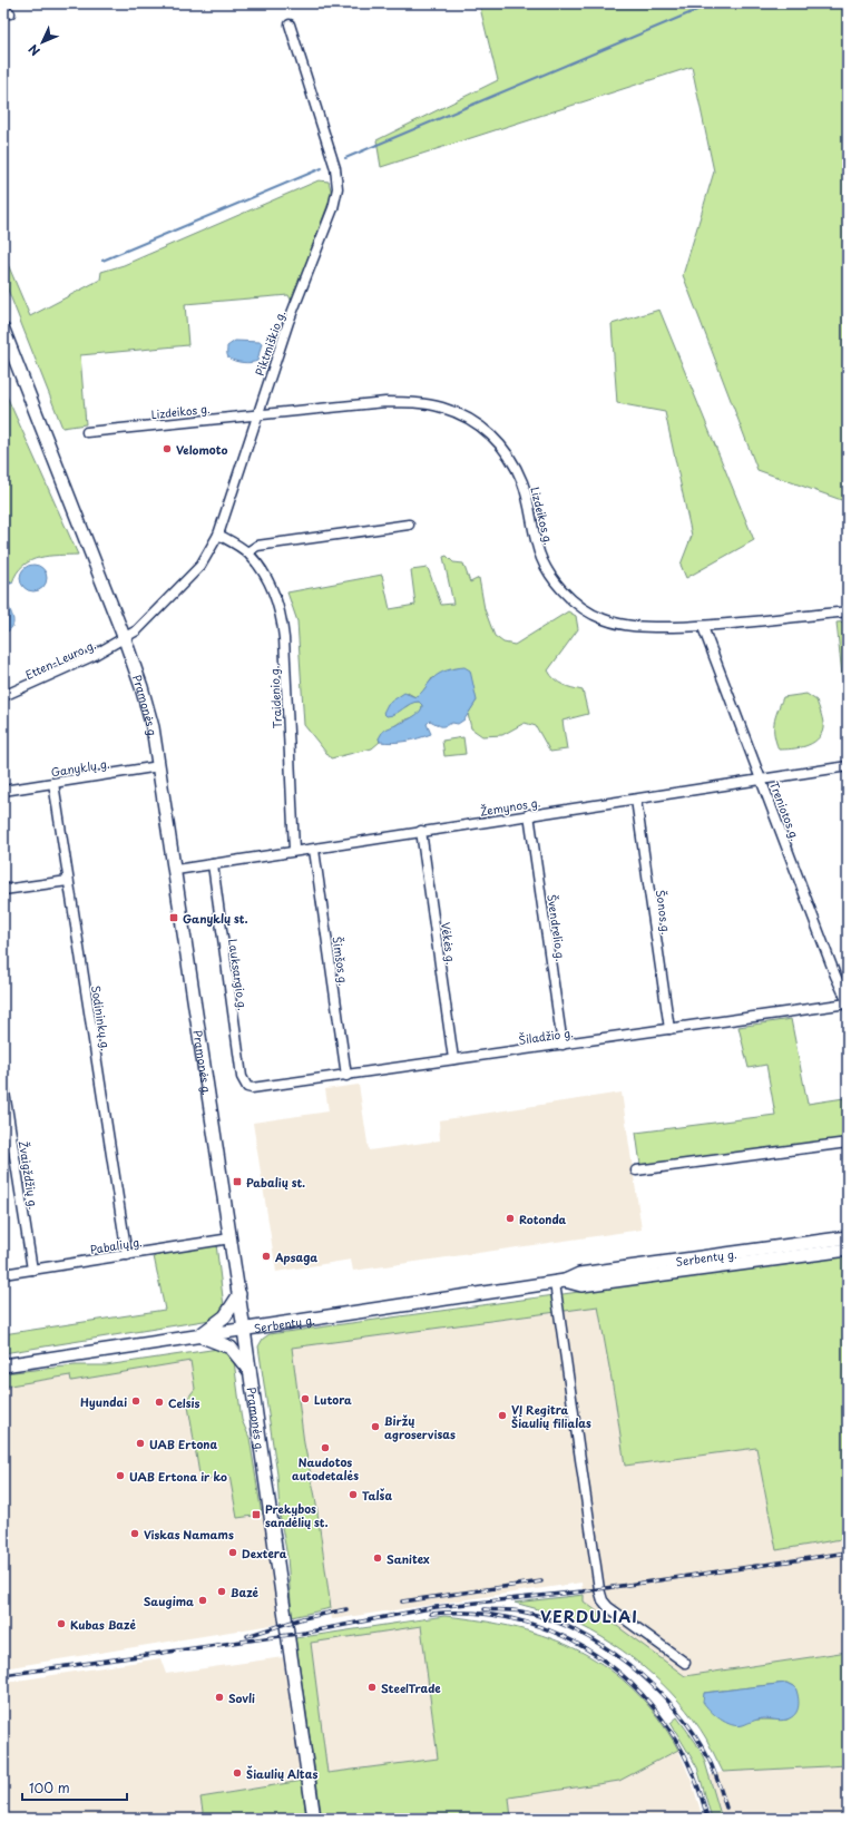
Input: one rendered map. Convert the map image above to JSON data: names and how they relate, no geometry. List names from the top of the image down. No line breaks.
{"streets":{"main road":["Pramonės g.","Serbentų g."],"street":["Piktmiškio g.","Lizdeikos g.","Etten-Leuro g.","Traidenio g.","Ganyklų g.","Žemynos g.","Treniotos g.","Šonos g.","Švendrelio g.","Vėkės g.","Šimšos g.","Lauksargio g.","Sodininkų g.","Šiladžio g.","Žvaigždžių g.","Pabalių g."]},"crossings":[["Piktmiškio g.","Lizdeikos g."],["Piktmiškio g.","Etten-Leuro g."],["Piktmiškio g.","Traidenio g."],["Piktmiškio g.","Pramonės g."],["Lizdeikos g.","Treniotos g."],["Etten-Leuro g.","Pramonės g."],["Traidenio g.","Žemynos g."],["Pramonės g.","Ganyklų g."],["Pramonės g.","Žemynos g."],["Pramonės g.","Pabalių g."],["Pramonės g.","Serbentų g."],["Ganyklų g.","Sodininkų g."],["Žemynos g.","Treniotos g."],["Žemynos g.","Šonos g."],["Žemynos g.","Švendrelio g."],["Žemynos g.","Vėkės g."],["Žemynos g.","Šimšos g."],["Žemynos g.","Lauksargio g."],["Treniotos g.","Šiladžio g."],["Šonos g.","Šiladžio g."],["Švendrelio g.","Šiladžio g."],["Vėkės g.","Šiladžio g."],["Šimšos g.","Šiladžio g."],["Lauksargio g.","Šiladžio g."],["Sodininkų g.","Pabalių g."],["Žvaigždžių g.","Pabalių g."]],"districts":["VERDULIAI"],"places":{"other":["Velomoto","Rotonda","Apsaga","Lutora","Hyundai","Celsis","VĮ Regitra Šiaulių filialas","Biržų agroservisas","UAB Ertona","Naudotos autodetalės","UAB Ertona ir ko","Talša","Viskas Namams","Dextera","Sanitex","Bazė","Saugima","Kubas Bazė","SteelTrade","Sovli","Šiaulių Altas"],"transit":["Ganyklų st.","Pabalių st.","Prekybos sandėlių st."]},"scale_bar":"100 m","north":"bottom left"}
